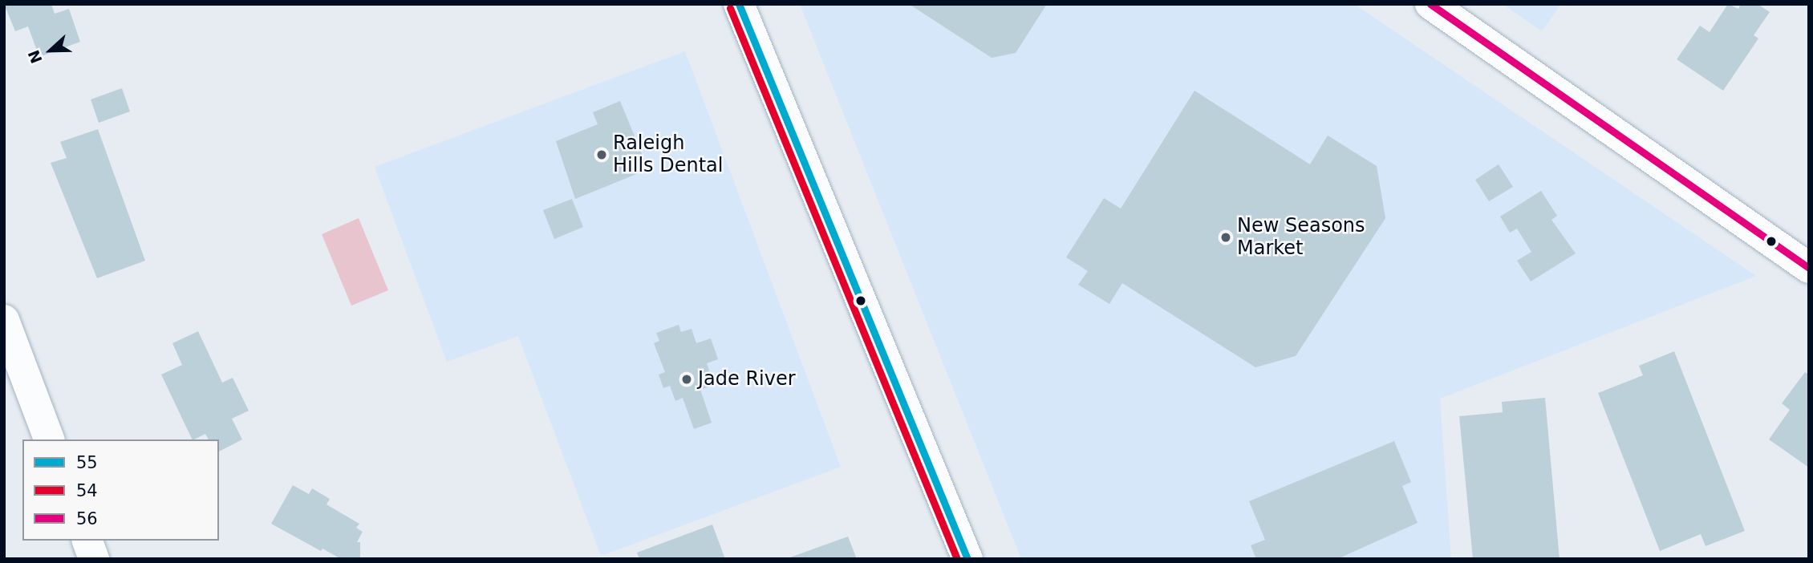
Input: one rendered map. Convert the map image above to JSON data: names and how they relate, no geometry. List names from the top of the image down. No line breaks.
{"places":["Raleigh Hills Dental","New Seasons Market","Jade River"],"lines":["transit line 55","transit line 56","transit line 54"],"legend":["55","54","56"],"north":"left"}
